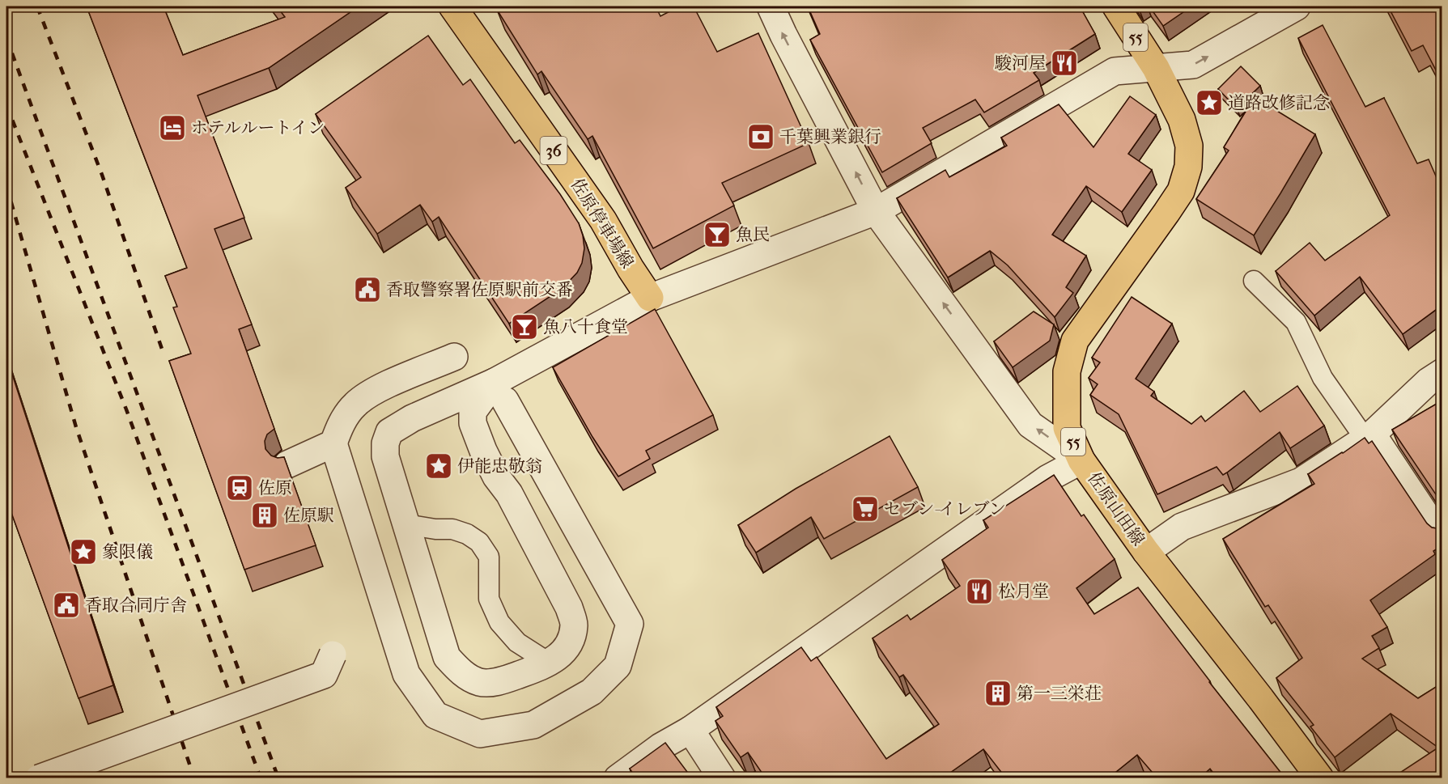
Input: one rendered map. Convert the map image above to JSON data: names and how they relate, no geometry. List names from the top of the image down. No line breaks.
{"streets":{"main road":["55","36","佐原停車場線","佐原山田線"]},"places":{"restaurant":["駿河屋","松月堂"],"place":["道路改修記念","伊能忠敬翁","象限儀"],"hotel":["ホテルルートイン"],"bank":["千葉興業銀行"],"bar":["魚民","魚八十食堂"],"public building":["香取警察署佐原駅前交番","香取合同庁舎"],"station":["佐原"],"supermarket":["セブン-イレブン"],"building":["佐原駅","第一三栄荘"]}}
